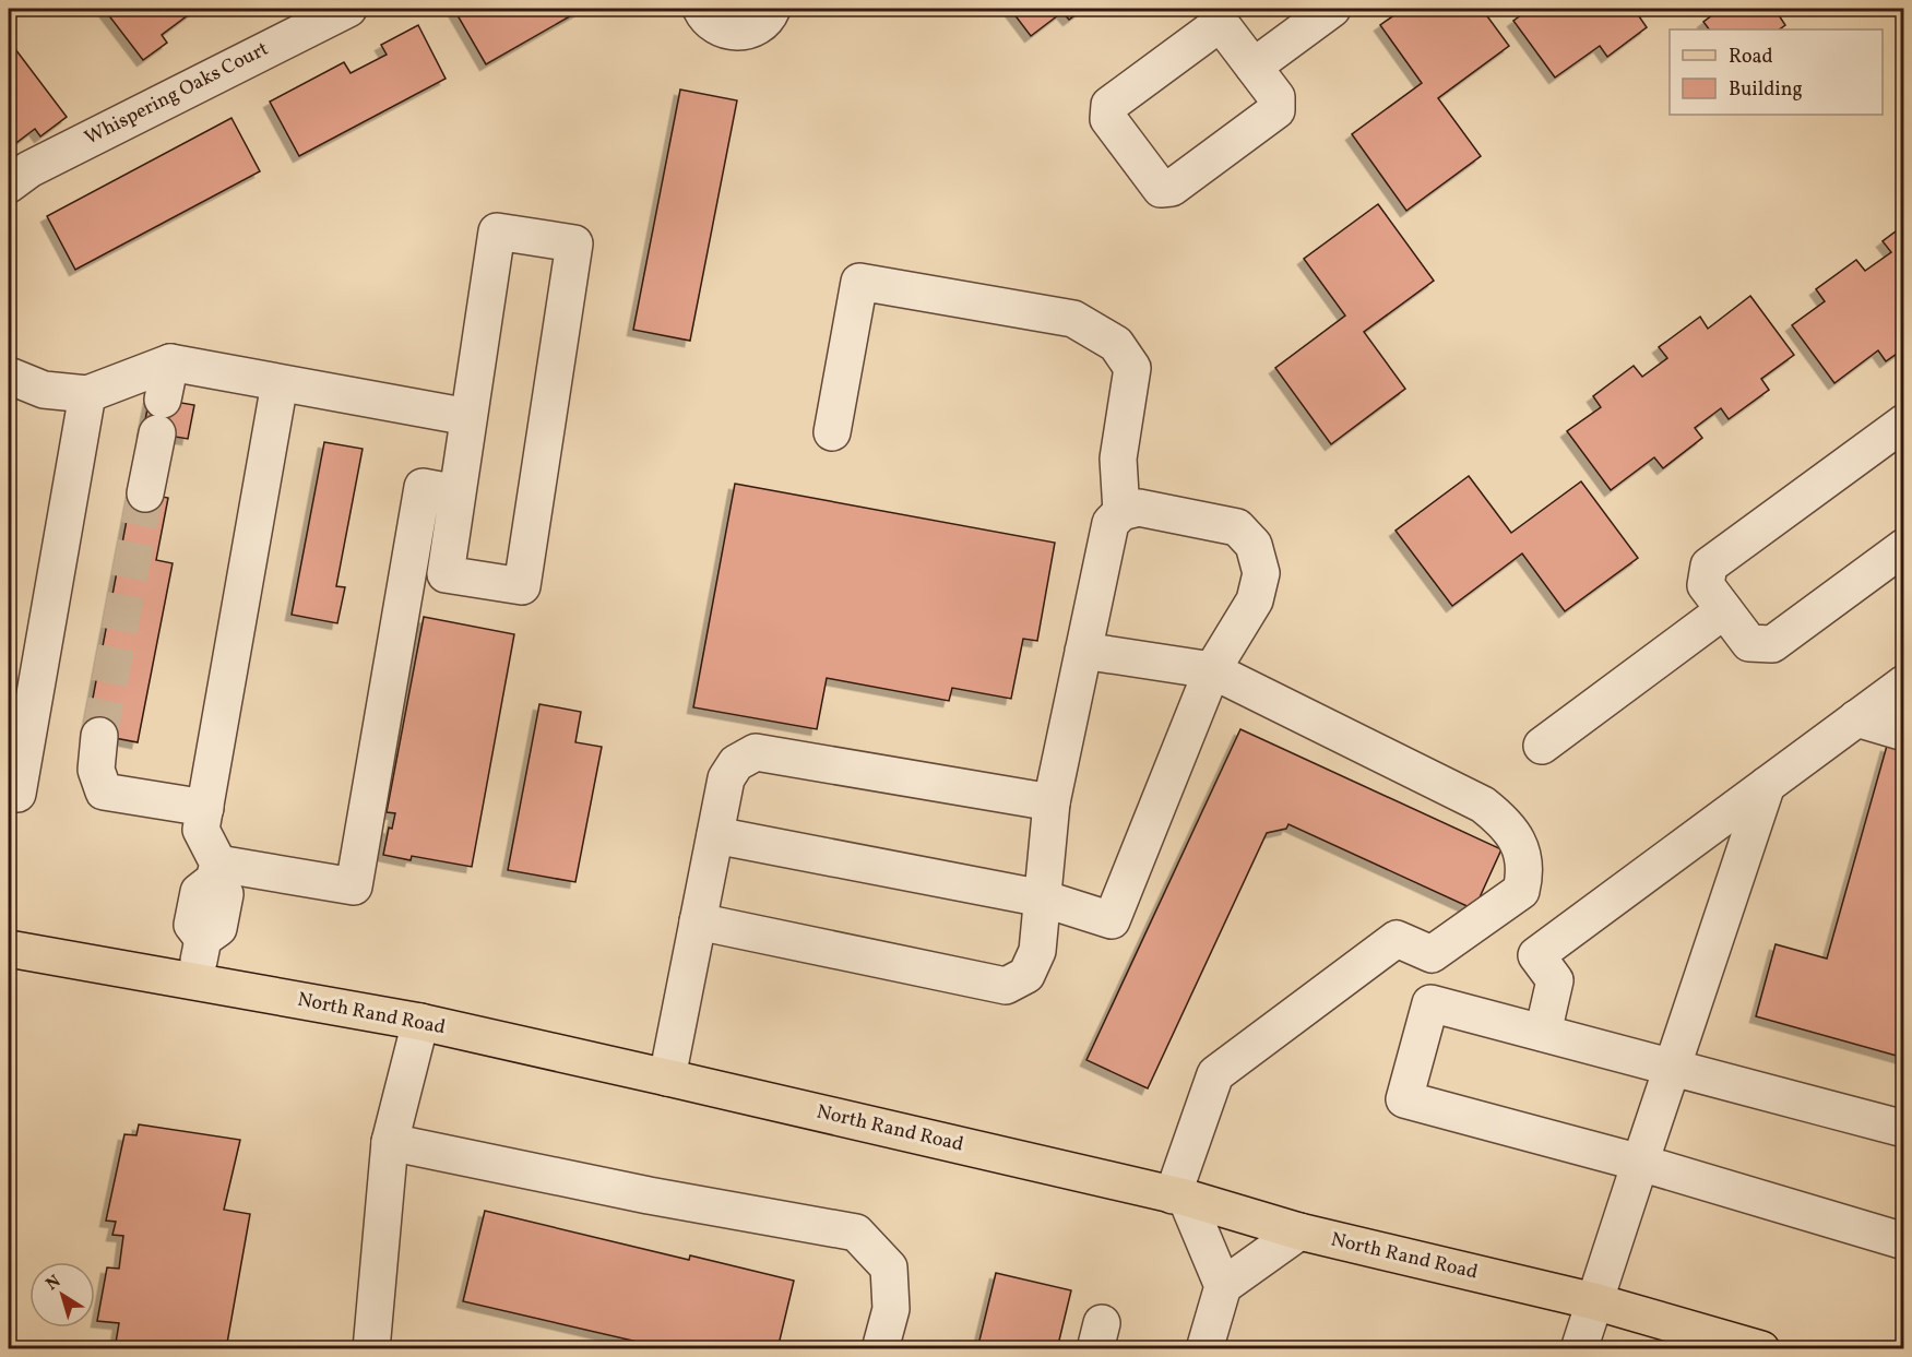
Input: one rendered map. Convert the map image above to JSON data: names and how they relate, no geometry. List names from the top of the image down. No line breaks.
{"streets":{"main road":["North Rand Road"],"street":["Whispering Oaks Court"]},"legend":["Road","Building"],"north":"top left"}
